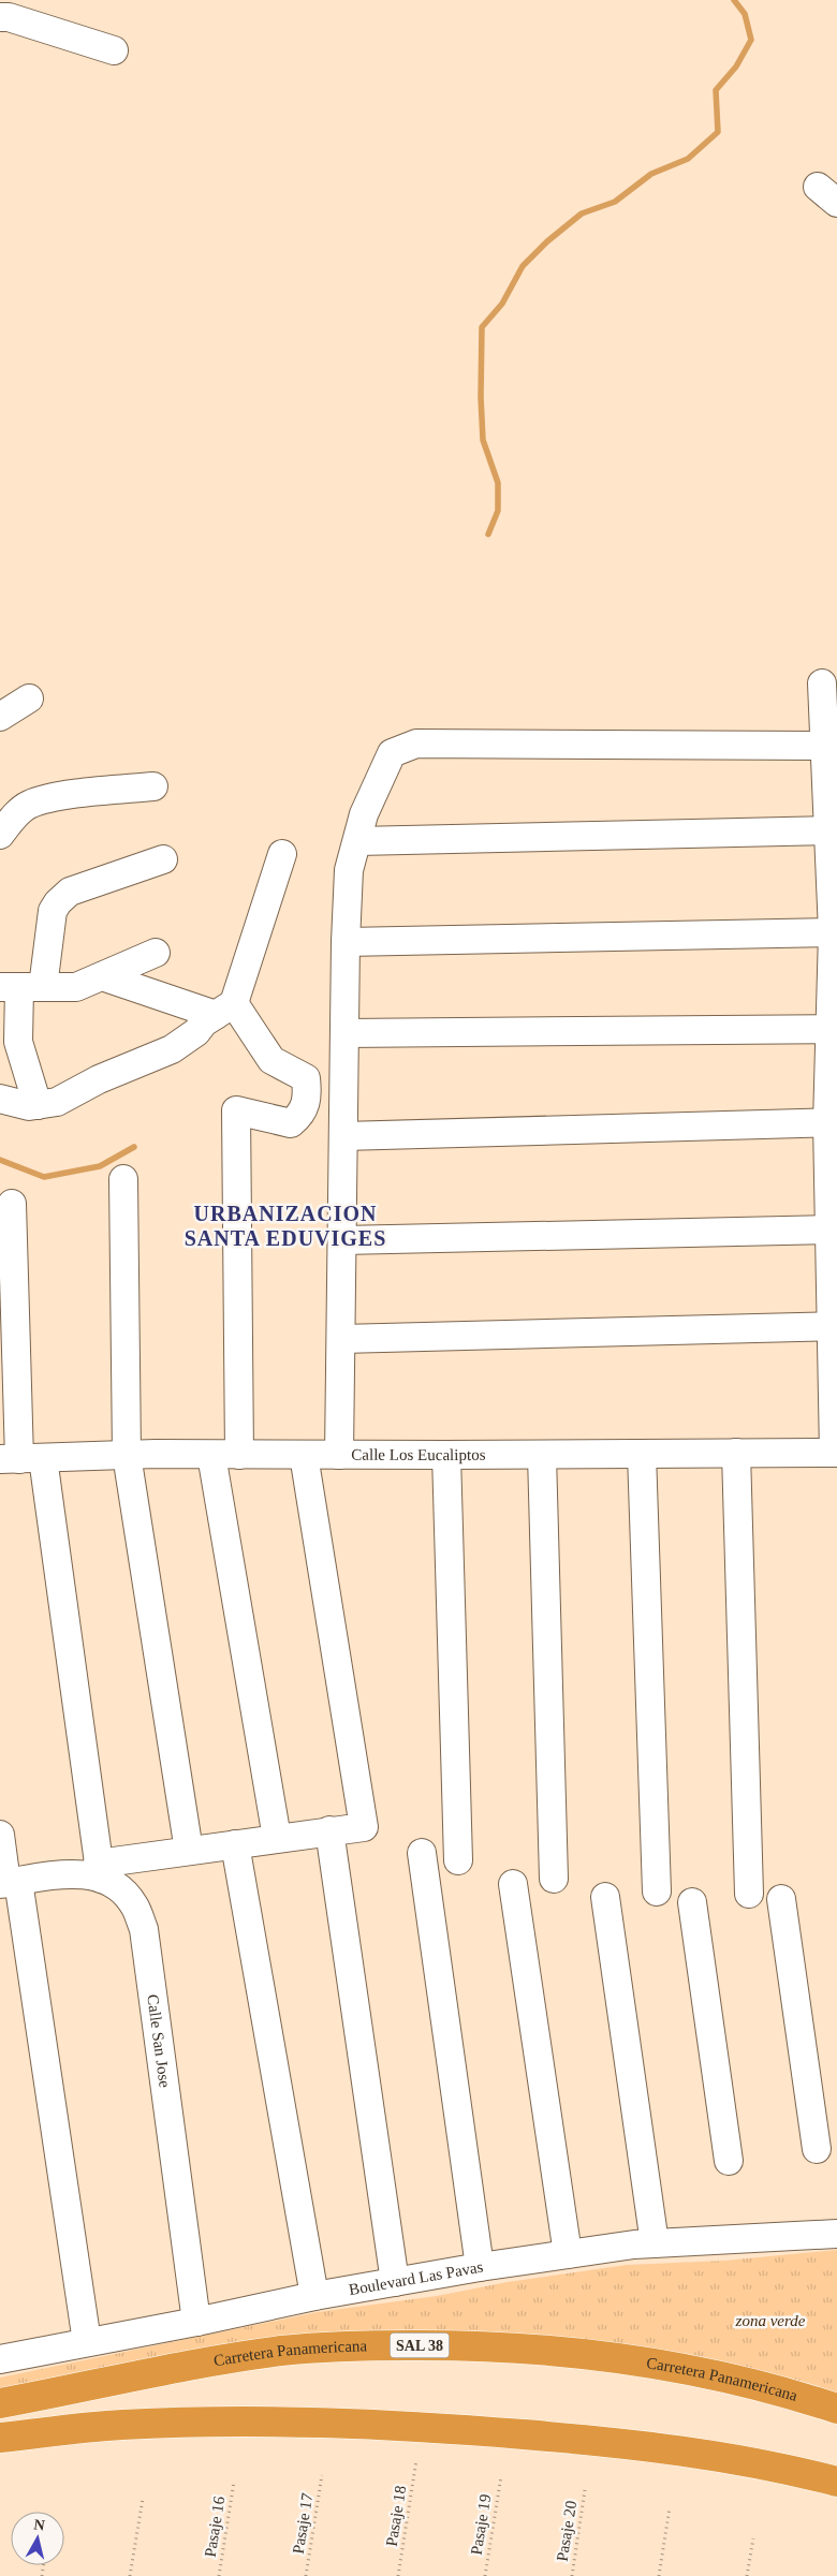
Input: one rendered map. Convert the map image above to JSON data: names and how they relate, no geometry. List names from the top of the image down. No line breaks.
{"streets":{"highway":["SAL 38","Carretera Panamericana"],"street":["Calle Los Eucaliptos","Calle San Jose","Boulevard Las Pavas"],"path":["Pasaje 18","Pasaje 17","Pasaje 19","Pasaje 16","Pasaje 20"]},"crossings":[["Calle San Jose","Boulevard Las Pavas"]],"districts":["URBANIZACION SANTA EDUVIGES"],"parks":["zona verde"],"north":"top"}
